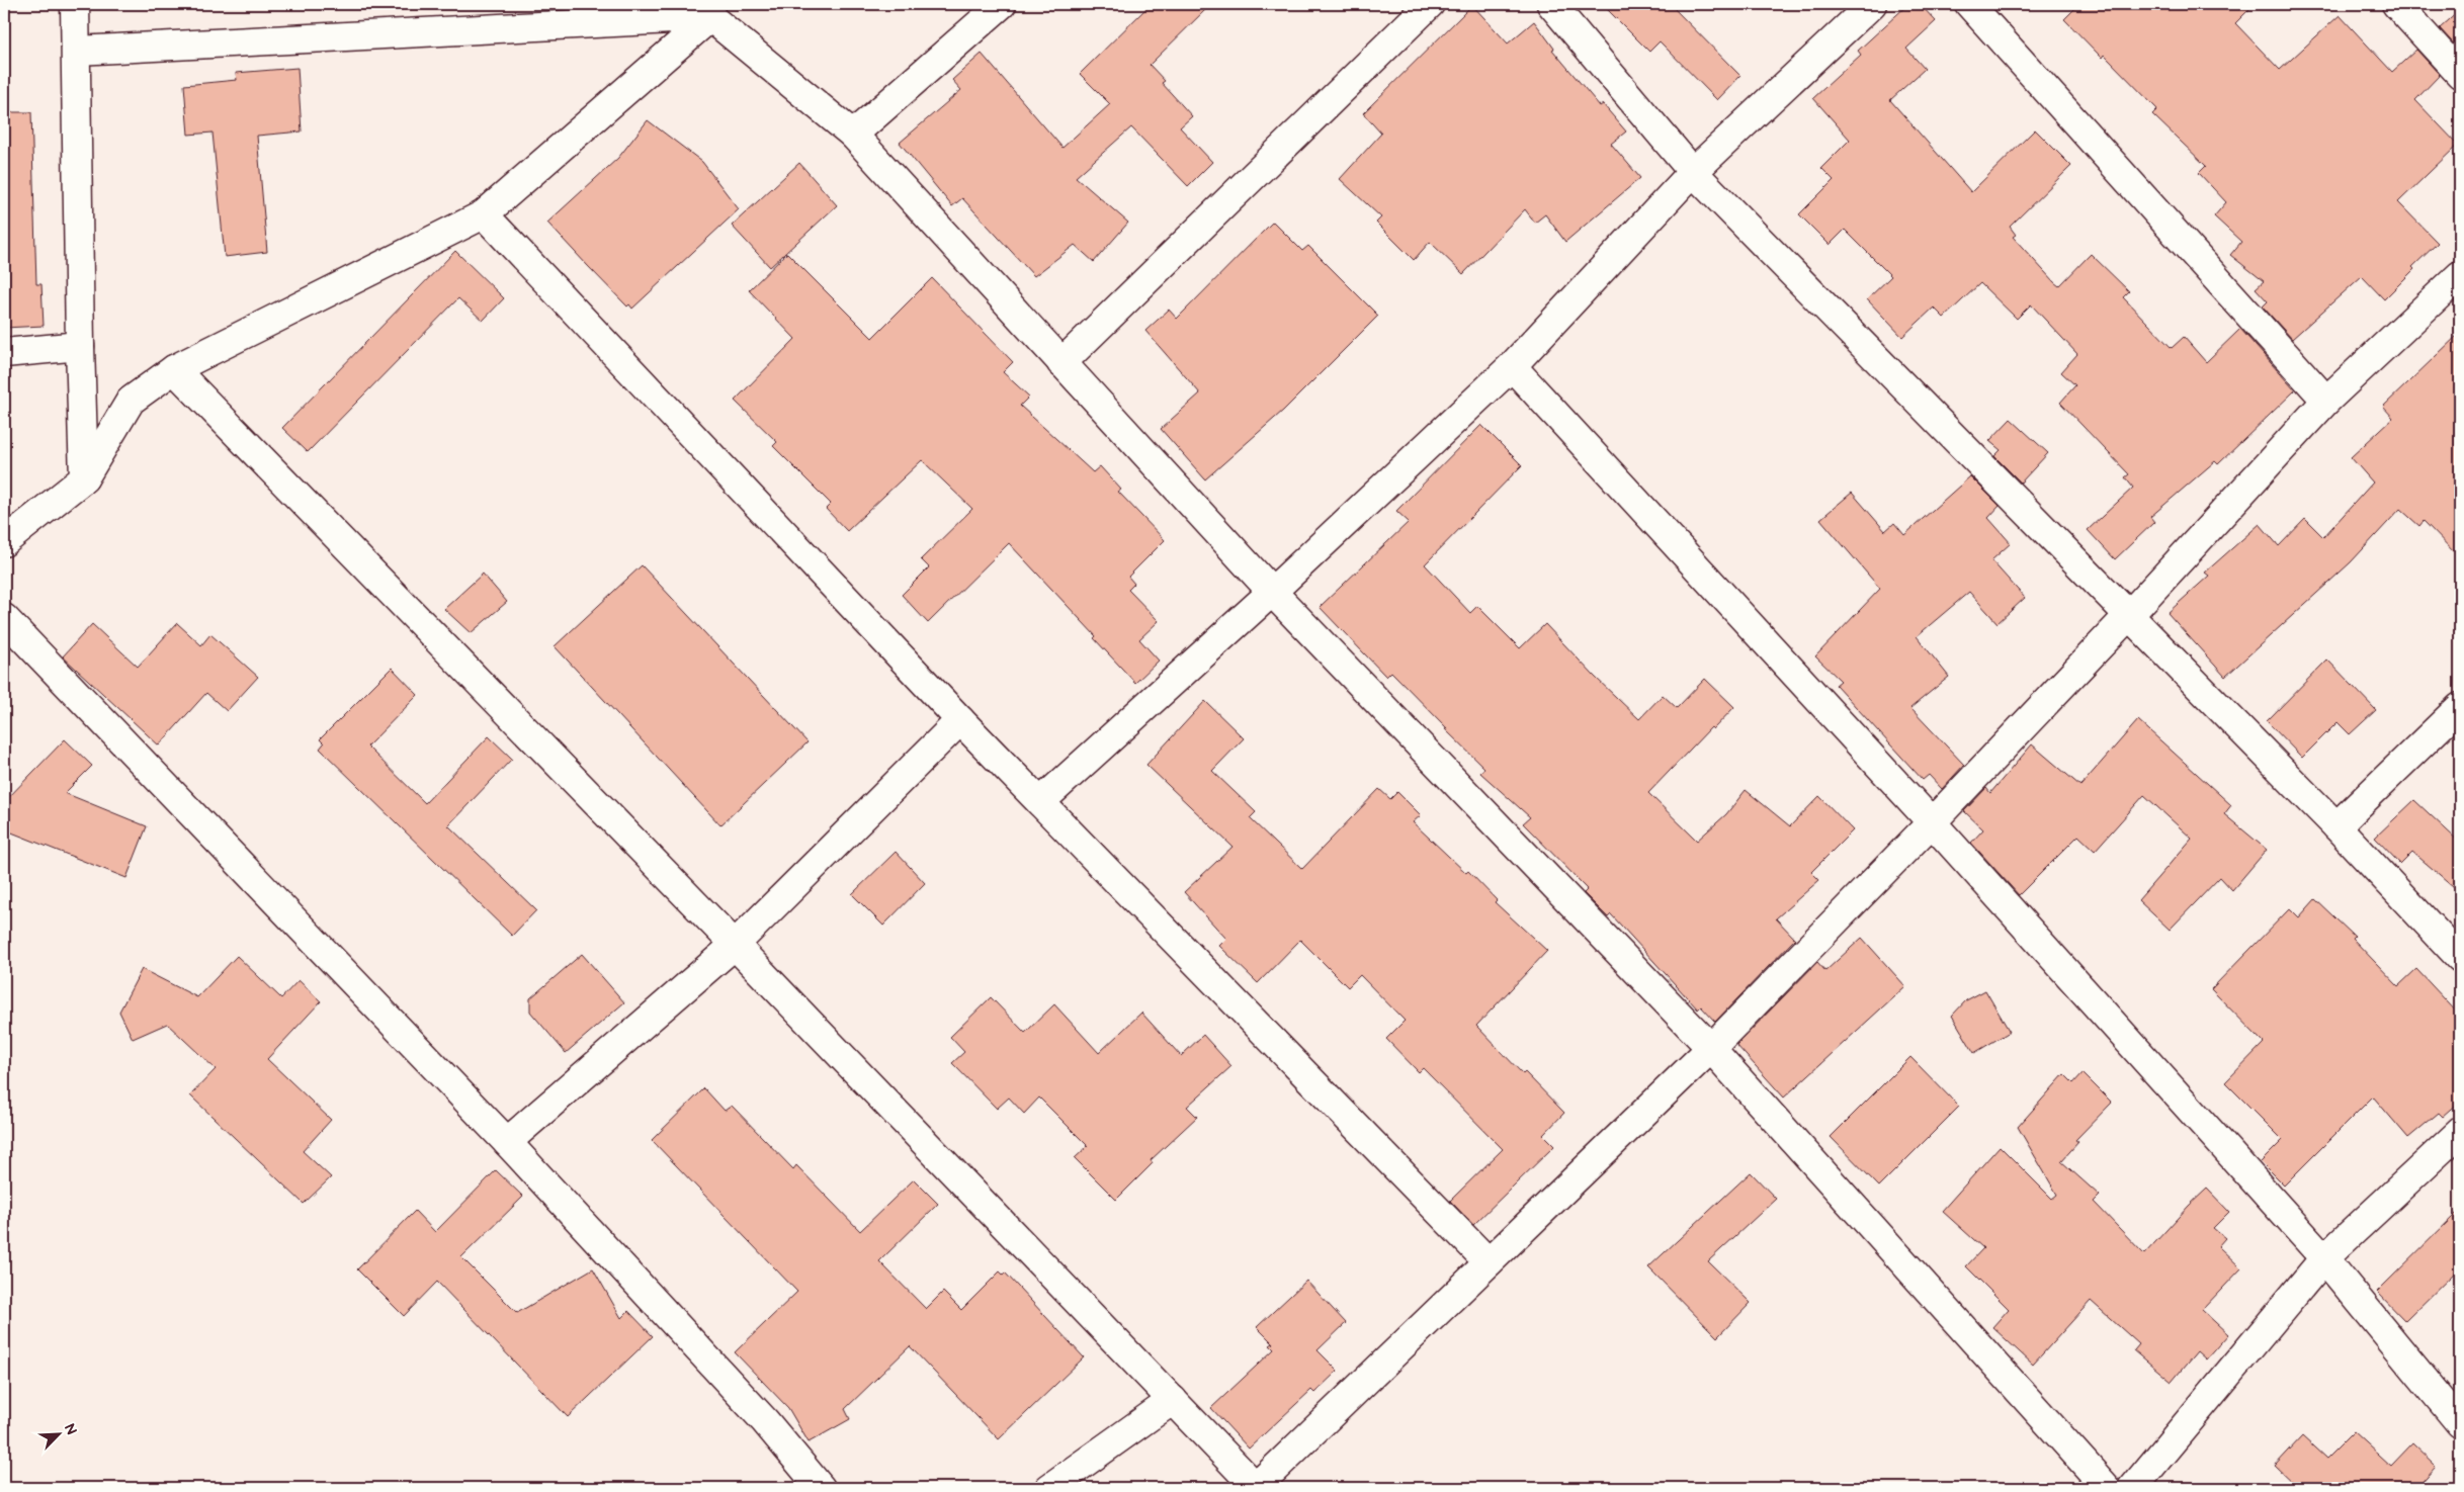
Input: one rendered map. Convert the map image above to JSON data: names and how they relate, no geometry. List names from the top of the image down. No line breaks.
{"north":"top right"}
